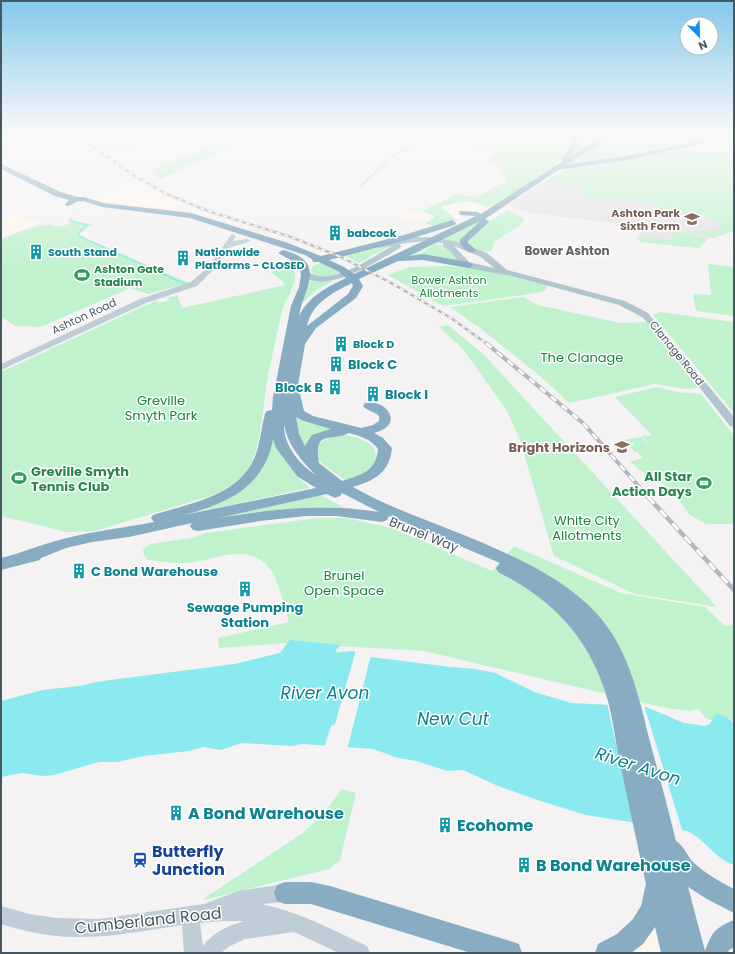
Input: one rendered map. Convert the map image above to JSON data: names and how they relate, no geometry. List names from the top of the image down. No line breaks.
{"streets":{"highway":["Brunel Way"],"main road":["Clanage Road"],"street":["Ashton Road","Cumberland Road"]},"districts":["Bower Ashton"],"water":["River Avon","New Cut"],"parks":["Bower Ashton Allotments","The Clanage","Greville Smyth Park","White City Allotments","Brunel Open Space"],"places":{"school or university":["Ashton Park Sixth Form","Bright Horizons"],"building":["babcock","South Stand","Nationwide Platforms - CLOSED","Block D","Block C","Block B","Block I","C Bond Warehouse","Sewage Pumping Station","A Bond Warehouse","Ecohome","B Bond Warehouse"],"sports":["Ashton Gate Stadium","Greville Smyth Tennis Club","All Star Action Days"],"station":["Butterfly Junction"]},"north":"bottom right"}
